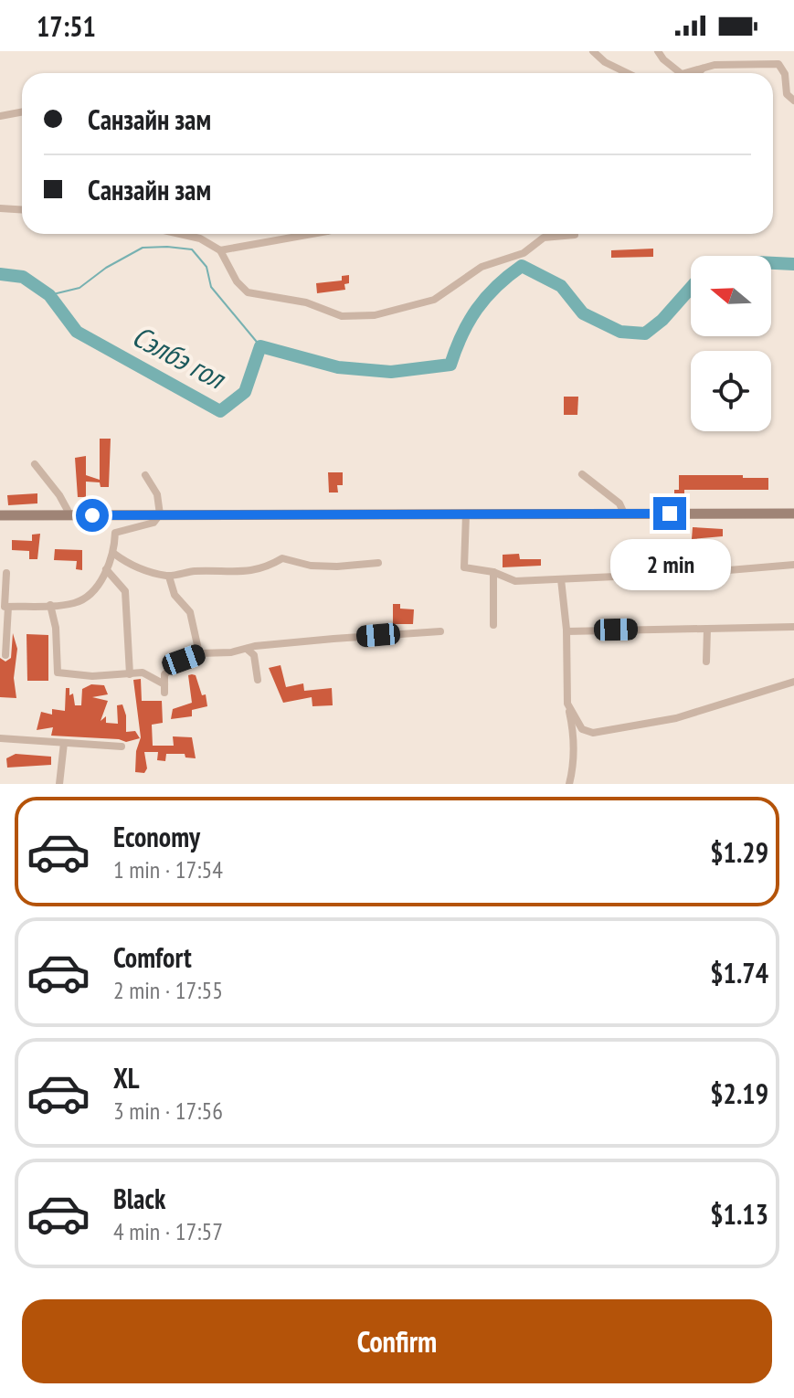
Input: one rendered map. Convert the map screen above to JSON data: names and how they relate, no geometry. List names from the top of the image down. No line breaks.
{"water":["Сэлбэ гол"],"north":"left","page":{"status":"17:51","banner":["Санзайн зам","Санзайн зам"],"bubble":"2 min","list":[{"name":"Economy","note":"1 min · 17:54","value":"$1.29"},{"name":"Comfort","note":"2 min · 17:55","value":"$1.74"},{"name":"XL","note":"3 min · 17:56","value":"$2.19"},{"name":"Black","note":"4 min · 17:57","value":"$1.13"}],"buttons":"Confirm"}}
